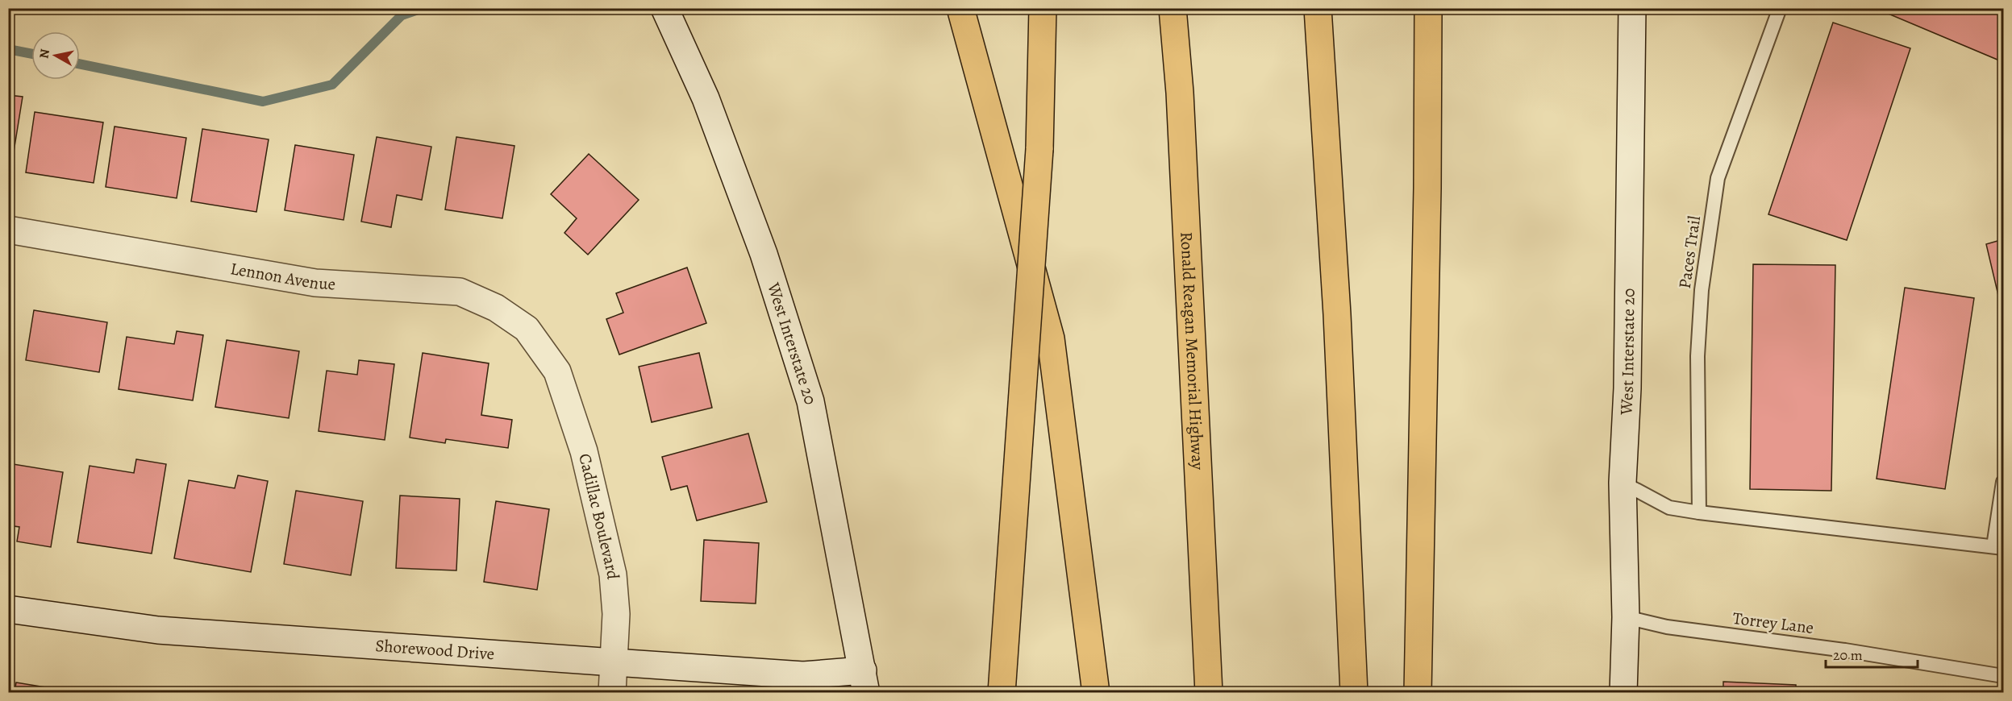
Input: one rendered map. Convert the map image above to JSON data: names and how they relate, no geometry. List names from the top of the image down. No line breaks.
{"streets":{"highway":["Ronald Reagan Memorial Highway"],"street":["Lennon Avenue","West Interstate 20","Cadillac Boulevard","Shorewood Drive"],"lane":["Paces Trail","Torrey Lane"]},"crossings":[["Lennon Avenue","Cadillac Boulevard"],["West Interstate 20","Torrey Lane"],["West Interstate 20","Shorewood Drive"],["Cadillac Boulevard","Shorewood Drive"]],"scale_bar":"20 m","north":"left"}
